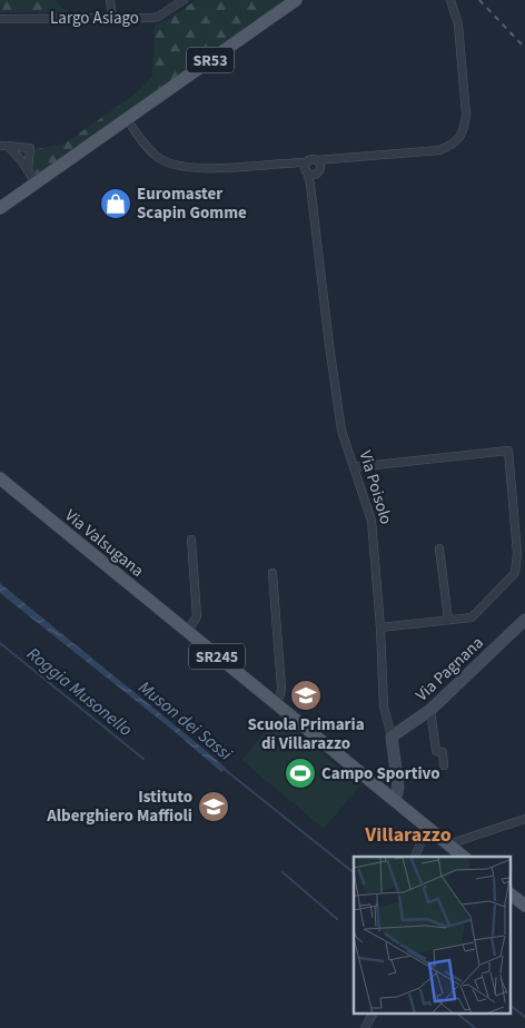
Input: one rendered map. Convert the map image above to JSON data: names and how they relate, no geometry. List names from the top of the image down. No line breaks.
{"streets":{"main road":["SR53","Via Valsugana","SR245"],"street":["Largo Asiago","Via Poisolo","Via Pagnana"]},"crossings":[["Via Poisolo","Via Valsugana"],["Via Poisolo","Via Pagnana"]],"districts":["Villarazzo"],"water":["Roggia Musonello","Muson dei Sassi"],"places":{"shop":["Euromaster Scapin Gomme"],"school or university":["Scuola Primaria di Villarazzo","Istituto Alberghiero Maffioli"],"sports":["Campo Sportivo"]}}
